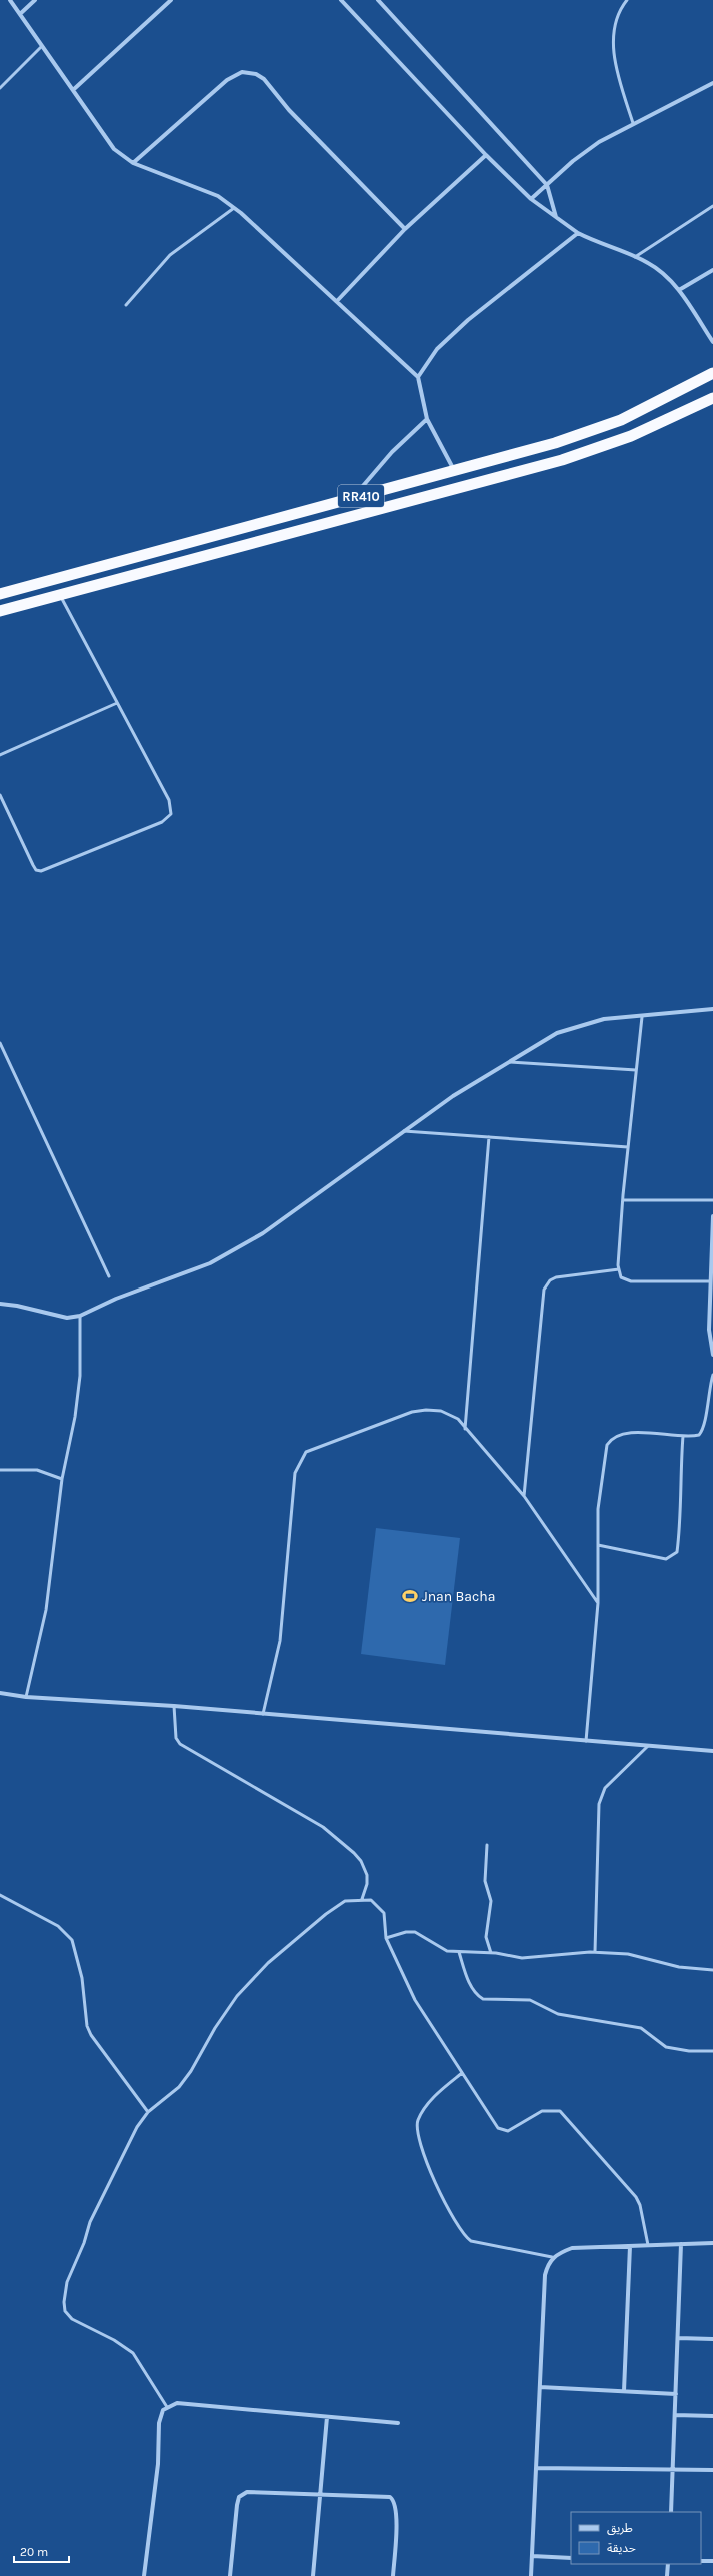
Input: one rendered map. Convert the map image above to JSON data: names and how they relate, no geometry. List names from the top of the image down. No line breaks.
{"streets":{"highway":["RR410"]},"places":{"sports":["Jnan Bacha"]},"legend":["طريق","حديقة"],"scale_bar":"20 m"}
